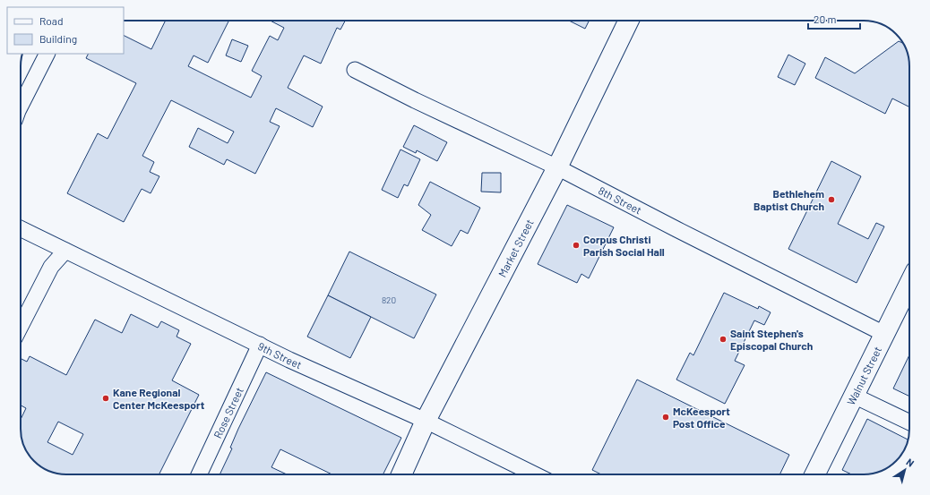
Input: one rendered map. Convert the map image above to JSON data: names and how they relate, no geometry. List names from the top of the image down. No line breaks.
{"streets":{"main road":["Market Street","Walnut Street"],"street":["8th Street","9th Street","Rose Street"]},"crossings":[["8th Street","Market Street"],["8th Street","Walnut Street"],["Market Street","9th Street"],["9th Street","Rose Street"]],"places":["Bethlehem Baptist Church","Corpus Christi Parish Social Hall","Saint Stephen's Episcopal Church","Kane Regional Center McKeesport","McKeesport Post Office"],"house_numbers":["820"],"legend":["Road","Building"],"scale_bar":"20 m","north":"top right"}
